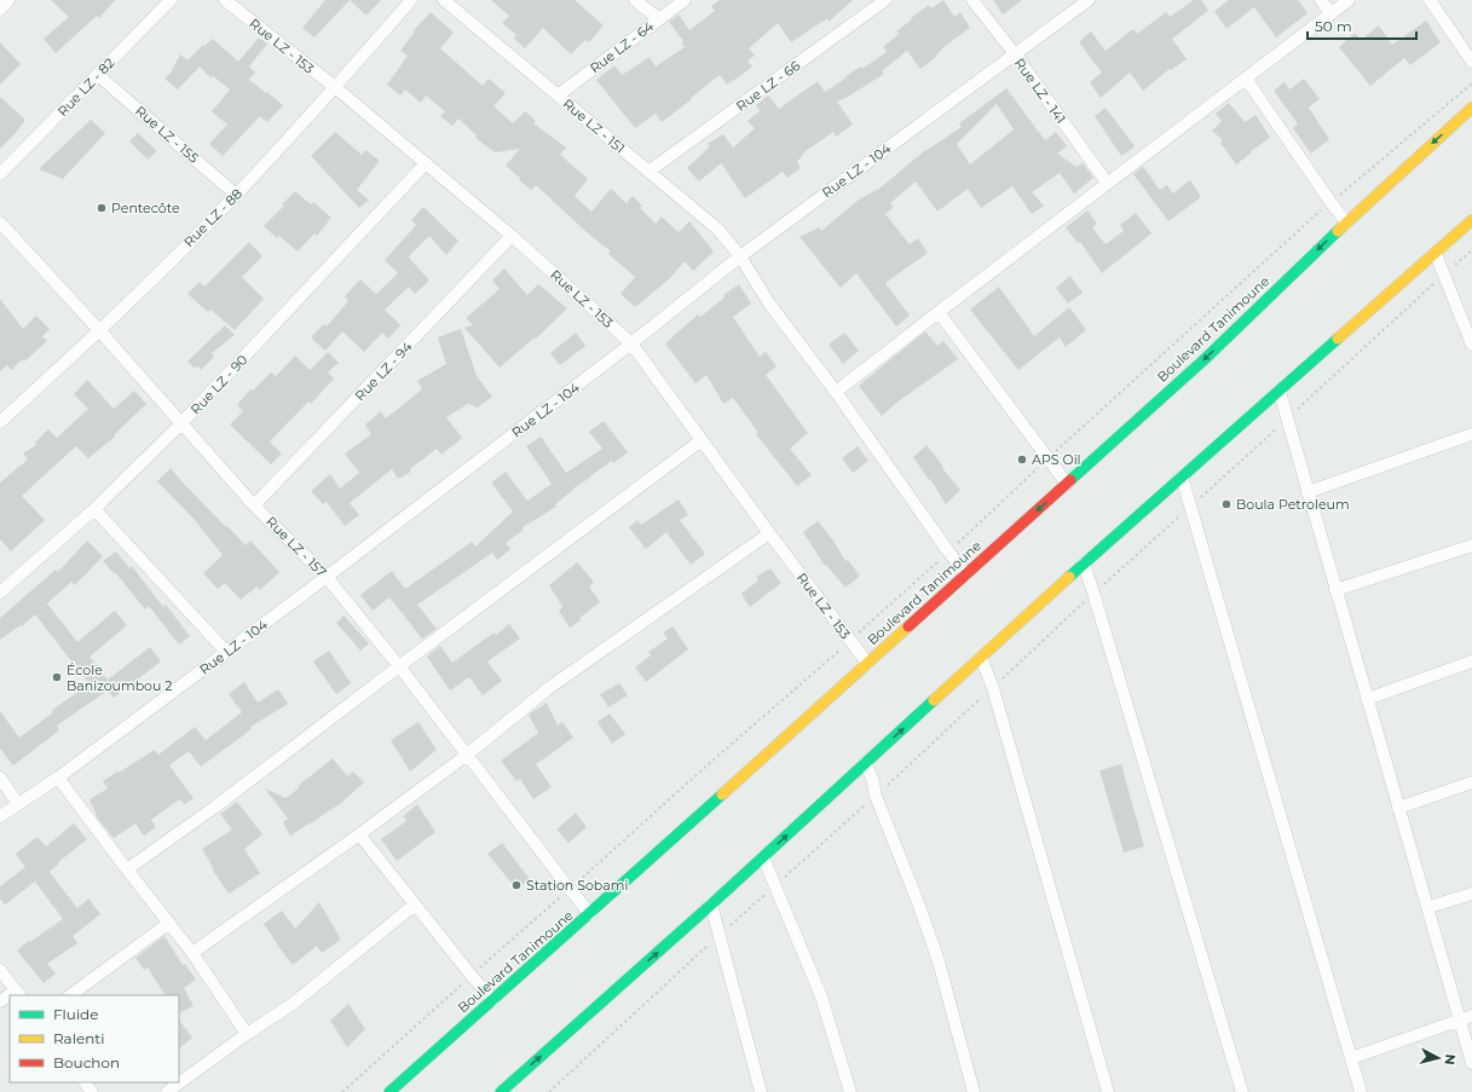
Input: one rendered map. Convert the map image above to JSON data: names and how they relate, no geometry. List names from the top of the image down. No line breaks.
{"streets":{"main road":["Boulevard Tanimoune"],"street":["Rue LZ - 153","Rue LZ - 64","Rue LZ - 66","Rue LZ - 82","Rue LZ - 141","Rue LZ - 151","Rue LZ - 155","Rue LZ - 104","Rue LZ - 88","Rue LZ - 94","Rue LZ - 90","Rue LZ - 157"]},"crossings":[["Rue LZ - 153","Rue LZ - 104"],["Rue LZ - 153","Rue LZ - 88"],["Rue LZ - 153","Boulevard Tanimoune"],["Rue LZ - 153","Rue LZ - 94"],["Rue LZ - 153","Rue LZ - 90"],["Rue LZ - 64","Rue LZ - 151"],["Rue LZ - 66","Rue LZ - 151"],["Rue LZ - 82","Rue LZ - 155"],["Rue LZ - 141","Rue LZ - 104"],["Rue LZ - 151","Rue LZ - 104"],["Rue LZ - 151","Boulevard Tanimoune"],["Rue LZ - 155","Rue LZ - 88"],["Rue LZ - 104","Rue LZ - 157"],["Rue LZ - 88","Rue LZ - 157"],["Boulevard Tanimoune","Rue LZ - 157"],["Rue LZ - 94","Rue LZ - 157"],["Rue LZ - 90","Rue LZ - 157"]],"places":["Pentecôte","APS Oil","Boula Petroleum","École Banizoumbou 2","Station Sobami"],"legend":["Fluide","Ralenti","Bouchon"],"scale_bar":"50 m","north":"right"}
